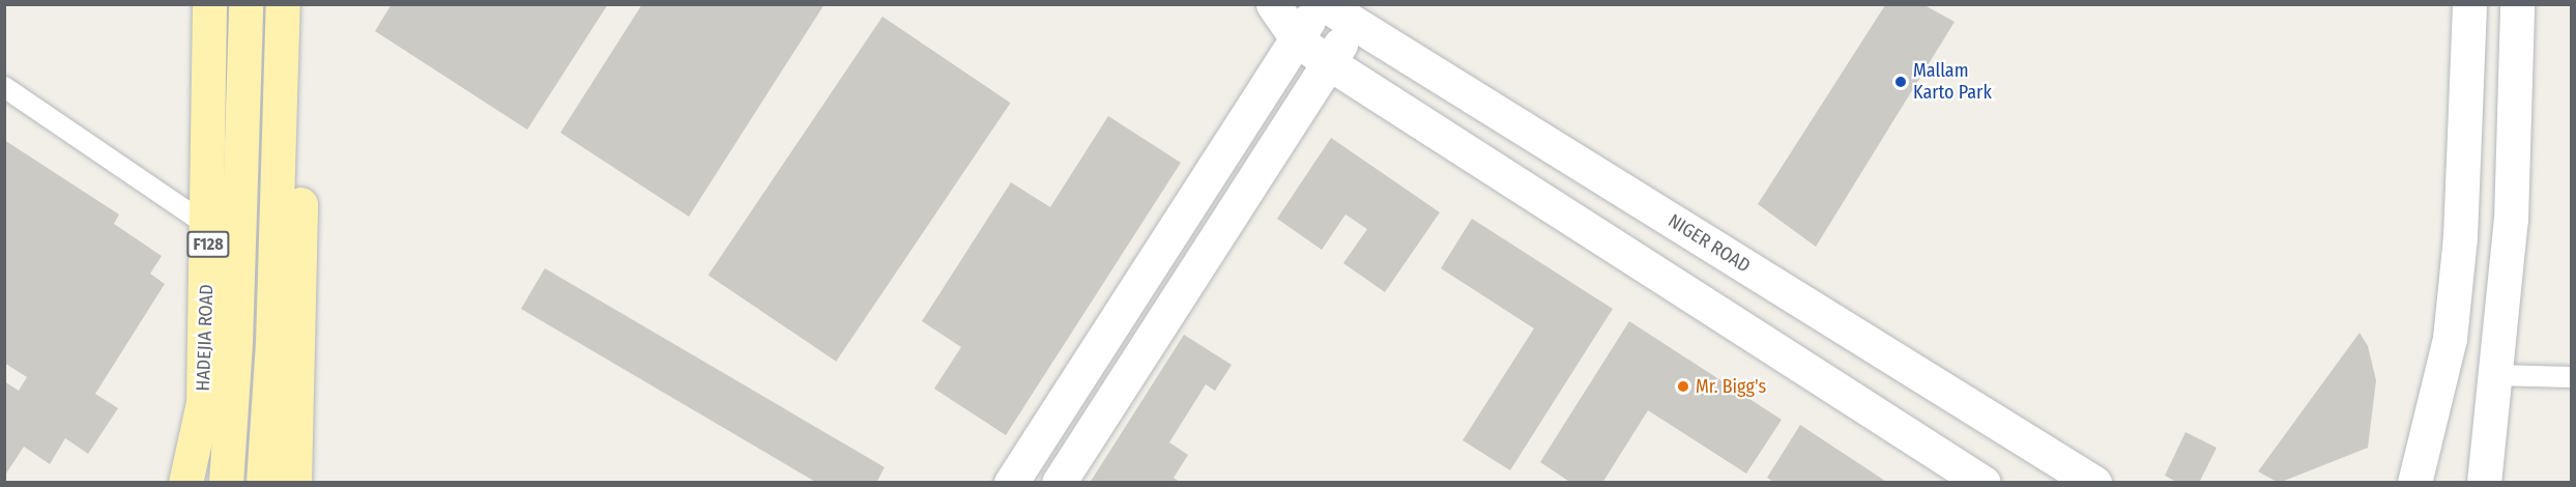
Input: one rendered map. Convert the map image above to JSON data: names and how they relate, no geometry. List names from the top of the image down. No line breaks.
{"streets":{"main road":["F128","HADEJIA ROAD"],"street":["NIGER ROAD"]},"places":["Mallam Karto Park","Mr. Bigg's"]}
